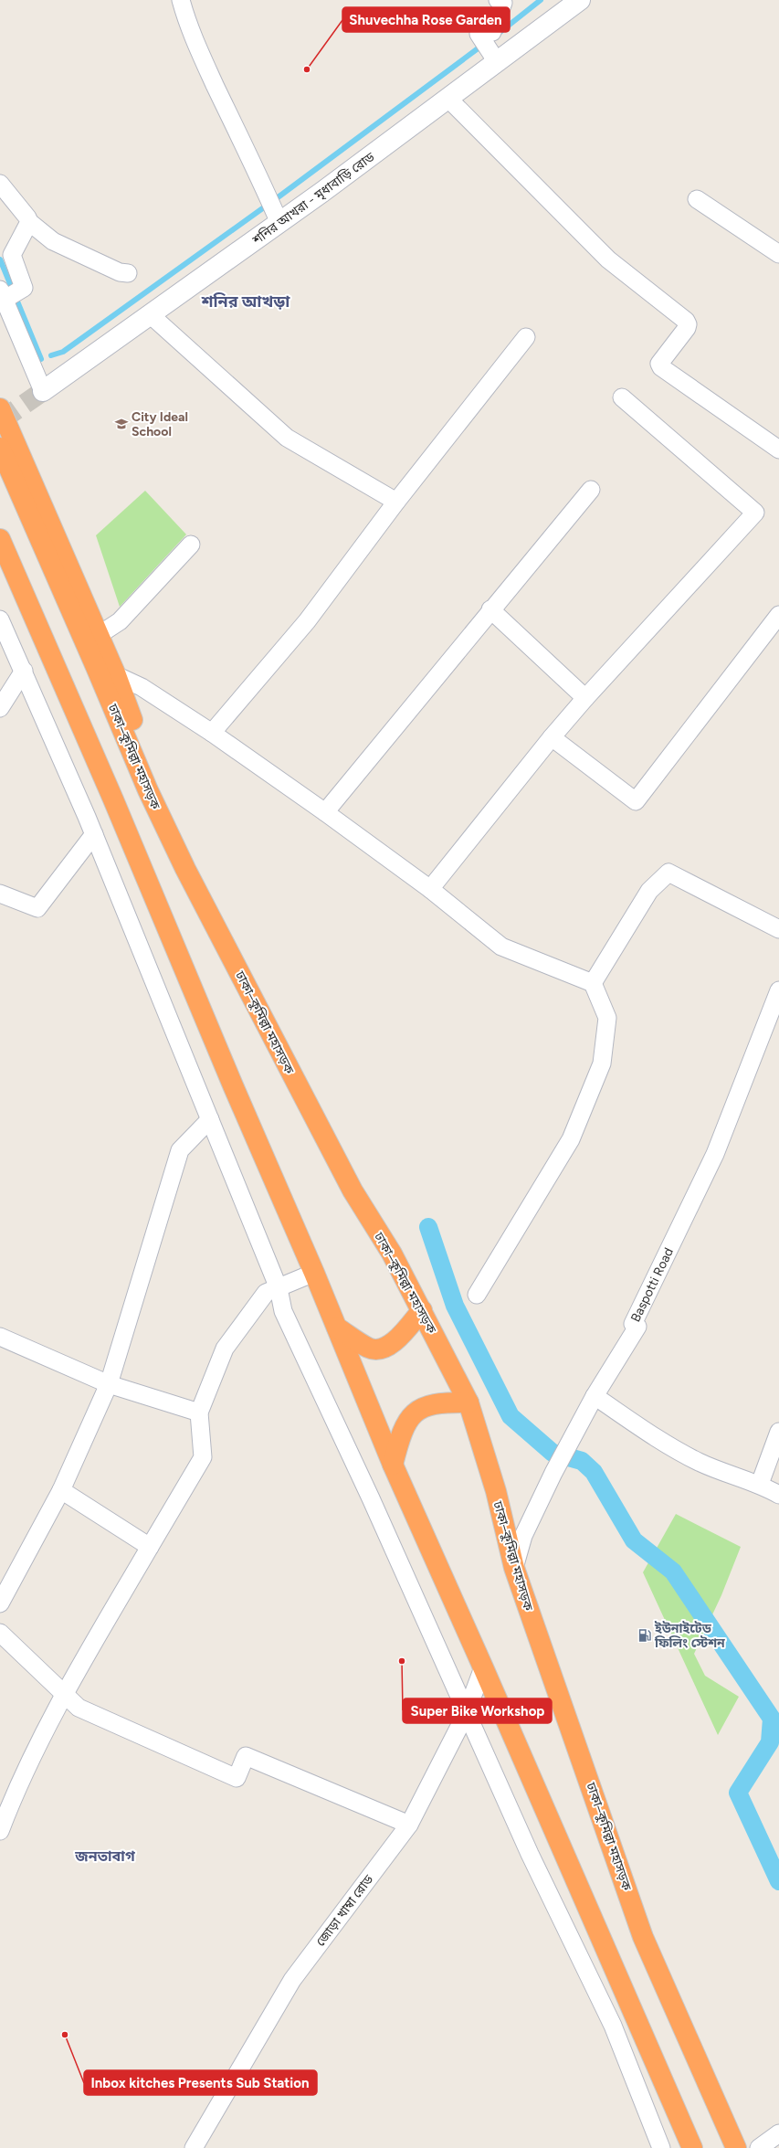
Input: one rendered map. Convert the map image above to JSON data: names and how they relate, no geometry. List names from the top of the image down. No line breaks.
{"streets":{"highway":["ঢাকা–কুমিল্লা মহাসড়ক"],"main road":["শনির আখরা - মৃধাবাড়ি রোড"],"street":["Baspotti Road","জোড়া খাম্বা রোড"]},"crossings":[["ঢাকা–কুমিল্লা মহাসড়ক","Baspotti Road"]],"districts":["শনির আখড়া","জনতাবাগ"],"places":{"other":["Shuvechha Rose Garden","Super Bike Workshop","Inbox kitches Presents Sub Station"],"school or university":["City Ideal School"],"fuel station":["ইউনাইটেড ফিলিং স্টেশন"]}}
